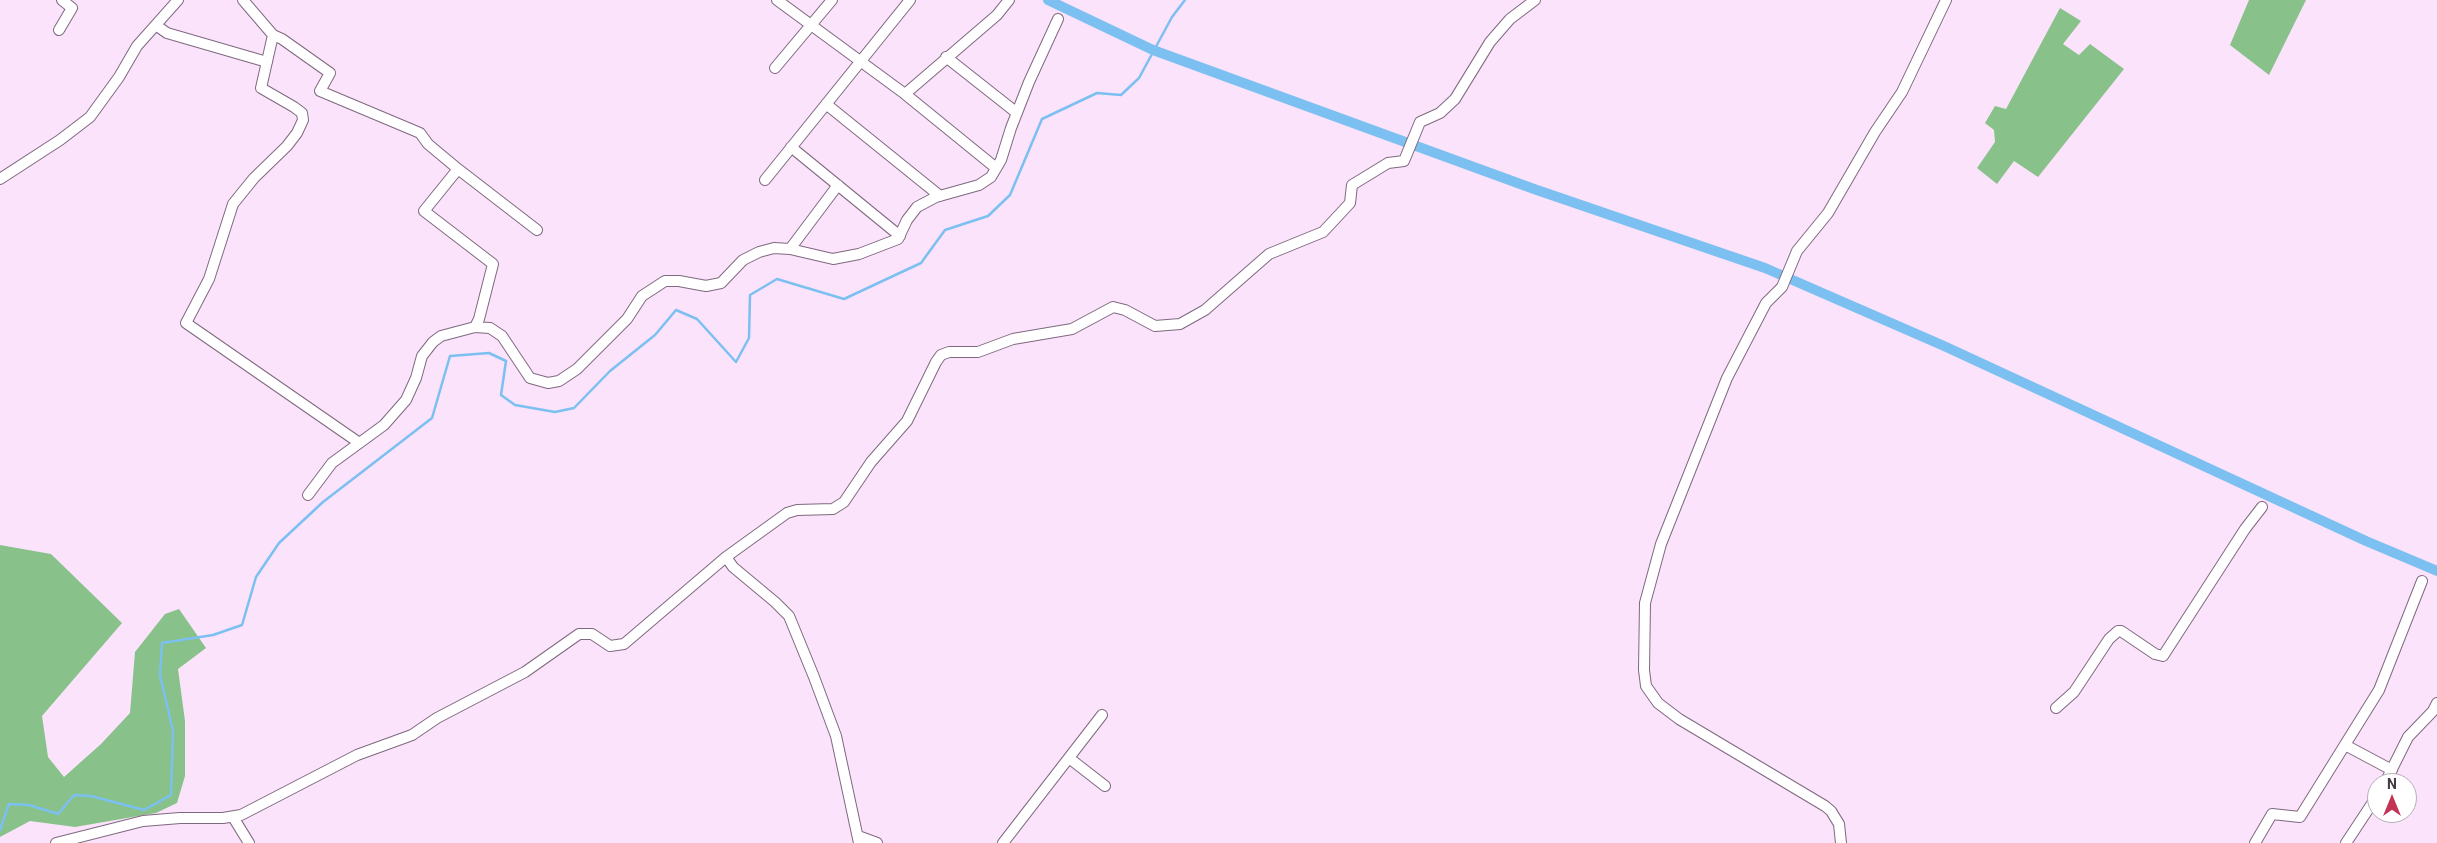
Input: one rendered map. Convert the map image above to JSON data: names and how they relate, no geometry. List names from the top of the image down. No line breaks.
{"north":"top"}
